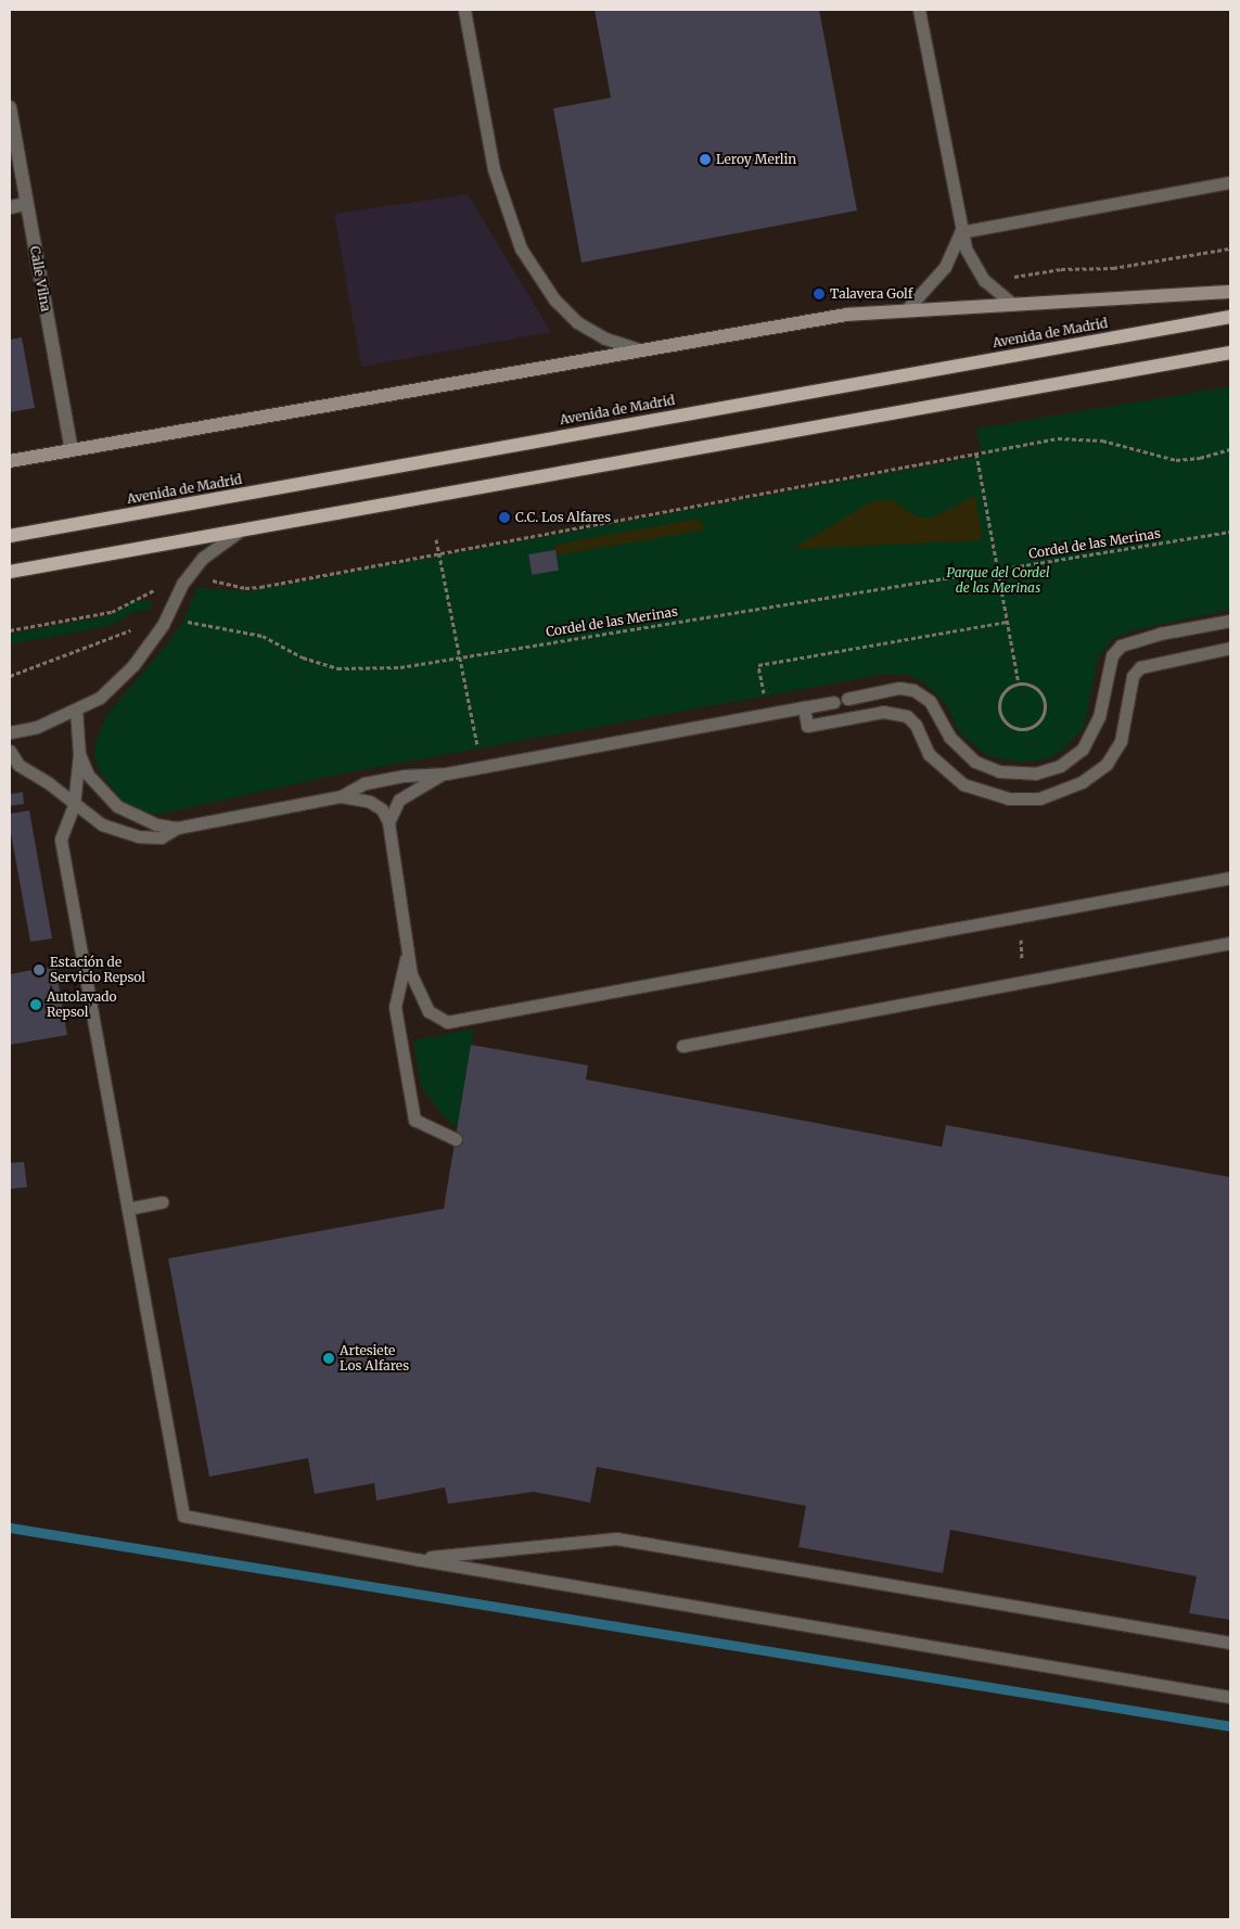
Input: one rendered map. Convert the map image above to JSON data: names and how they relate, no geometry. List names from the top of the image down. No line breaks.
{"streets":{"main road":["Avenida de Madrid"],"street":["Calle Vilna"],"path":["Cordel de las Merinas"]},"crossings":[["Calle Vilna","Avenida de Madrid"]],"parks":["Parque del Cordel de las Merinas"],"places":["Leroy Merlin","Talavera Golf","C.C. Los Alfares","Estación de Servicio Repsol","Autolavado Repsol","Artesiete Los Alfares"]}
